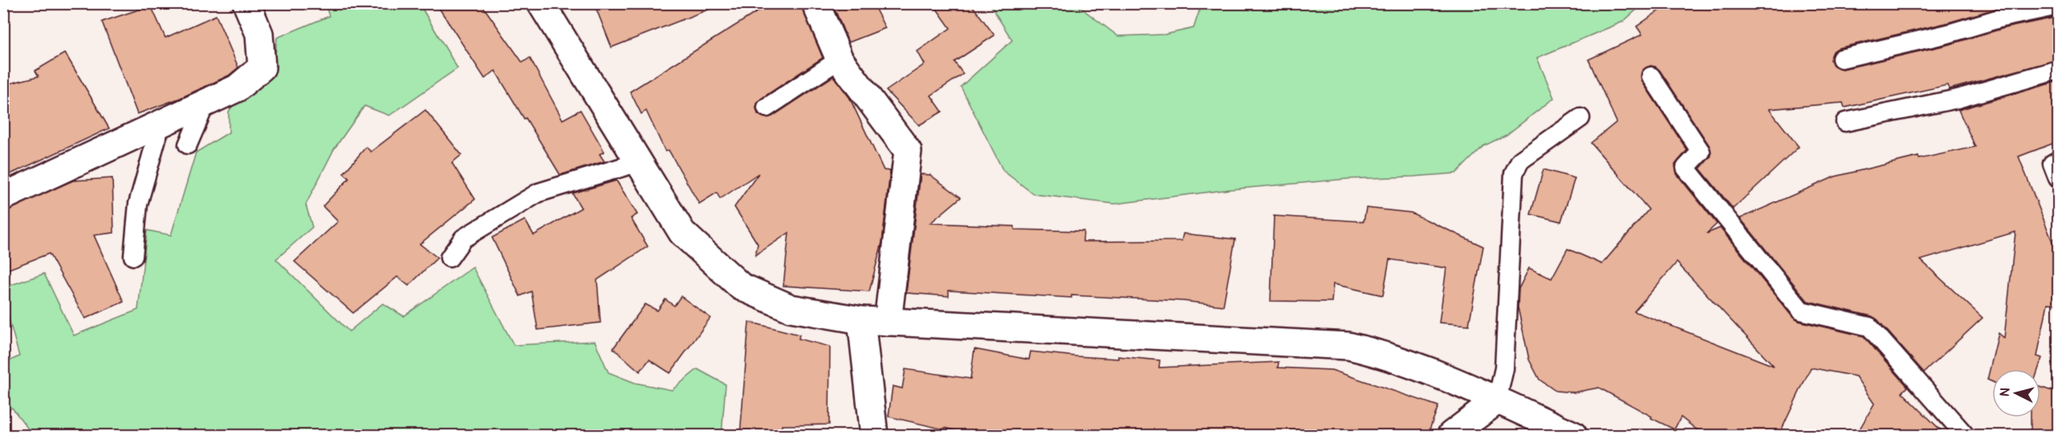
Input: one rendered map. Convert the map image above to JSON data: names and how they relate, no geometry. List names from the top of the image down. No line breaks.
{"north":"left"}
